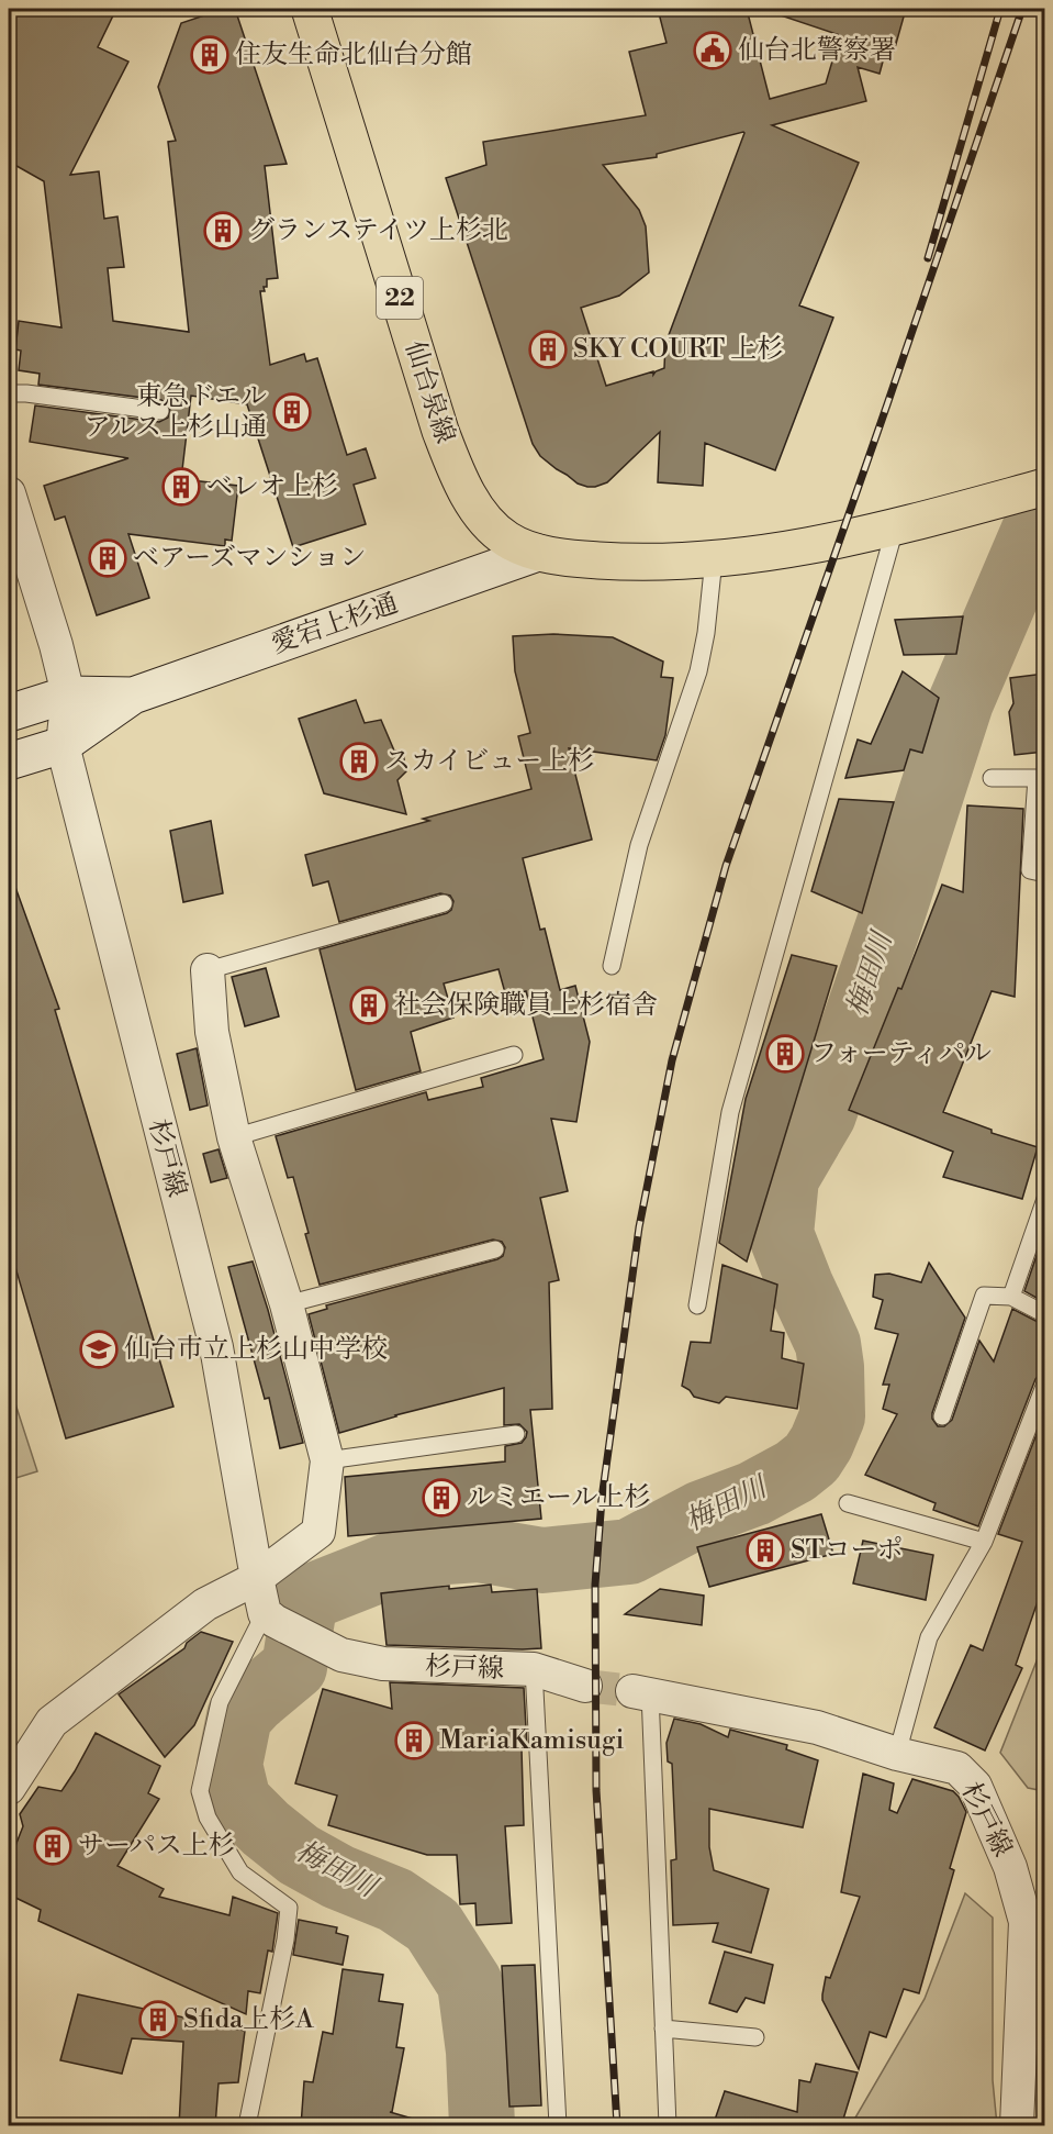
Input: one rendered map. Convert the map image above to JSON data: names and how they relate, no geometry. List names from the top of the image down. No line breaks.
{"streets":{"main road":["22","仙台泉線"],"street":["愛宕上杉通","杉戸線"]},"crossings":[["22","仙台泉線"],["22","愛宕上杉通"],["仙台泉線","愛宕上杉通"],["愛宕上杉通","杉戸線"]],"water":["梅田川"],"places":{"public building":["仙台北警察署"],"building":["住友生命北仙台分館","グランステイツ上杉北","SKY COURT 上杉","東急ドエル アルス上杉山通","ベレオ上杉","ベアーズマンション","スカイビュー上杉","社会保険職員上杉宿舎","フォーティパル","ルミエール上杉","STコーポ","MariaKamisugi","サーパス上杉","Sfida上杉A"],"school or university":["仙台市立上杉山中学校"]}}
